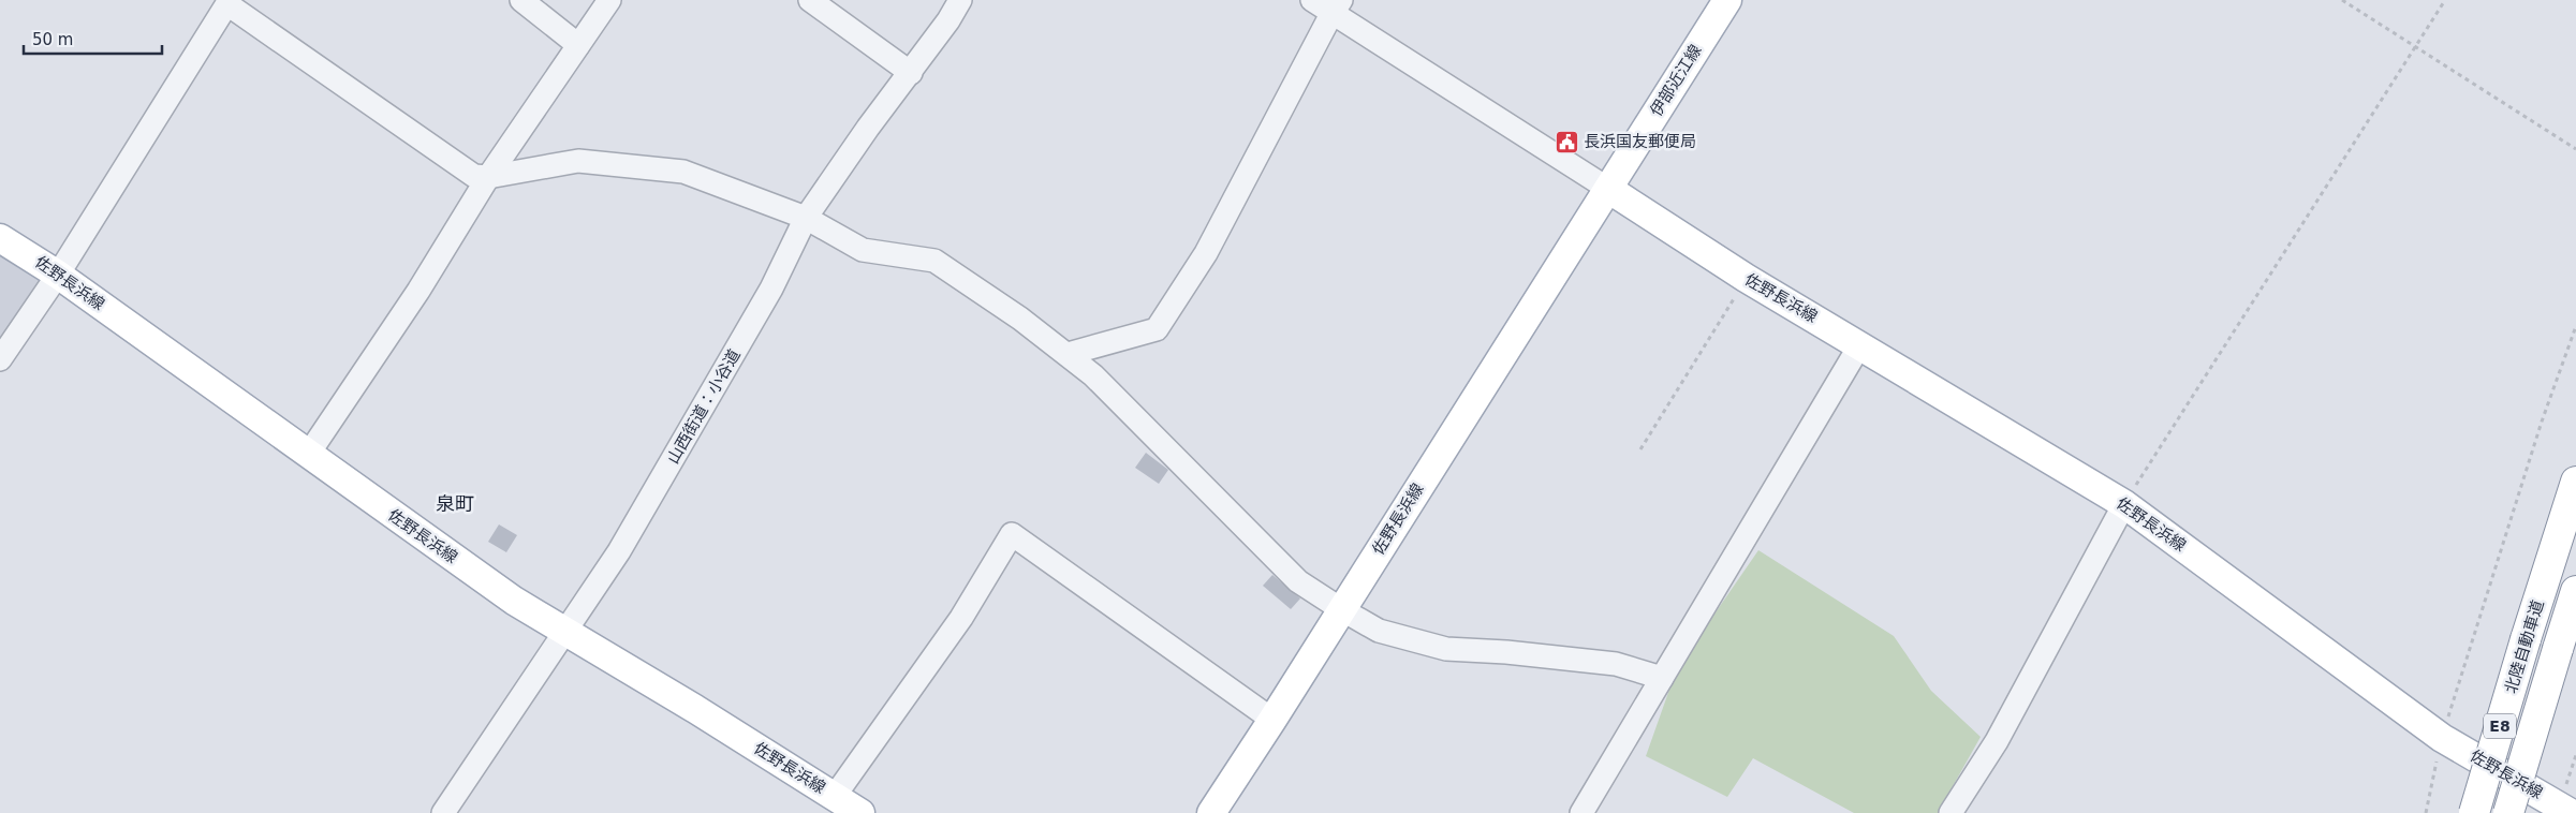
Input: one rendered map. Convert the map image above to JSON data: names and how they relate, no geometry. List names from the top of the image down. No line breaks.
{"streets":{"highway":["北陸自動車道","E8"],"main road":["伊部近江線","佐野長浜線"],"street":["山西街道：小谷道"]},"crossings":[["伊部近江線","佐野長浜線"],["佐野長浜線","山西街道：小谷道"]],"districts":["泉町"],"places":{"public building":["長浜国友郵便局"]},"scale_bar":"50 m"}
